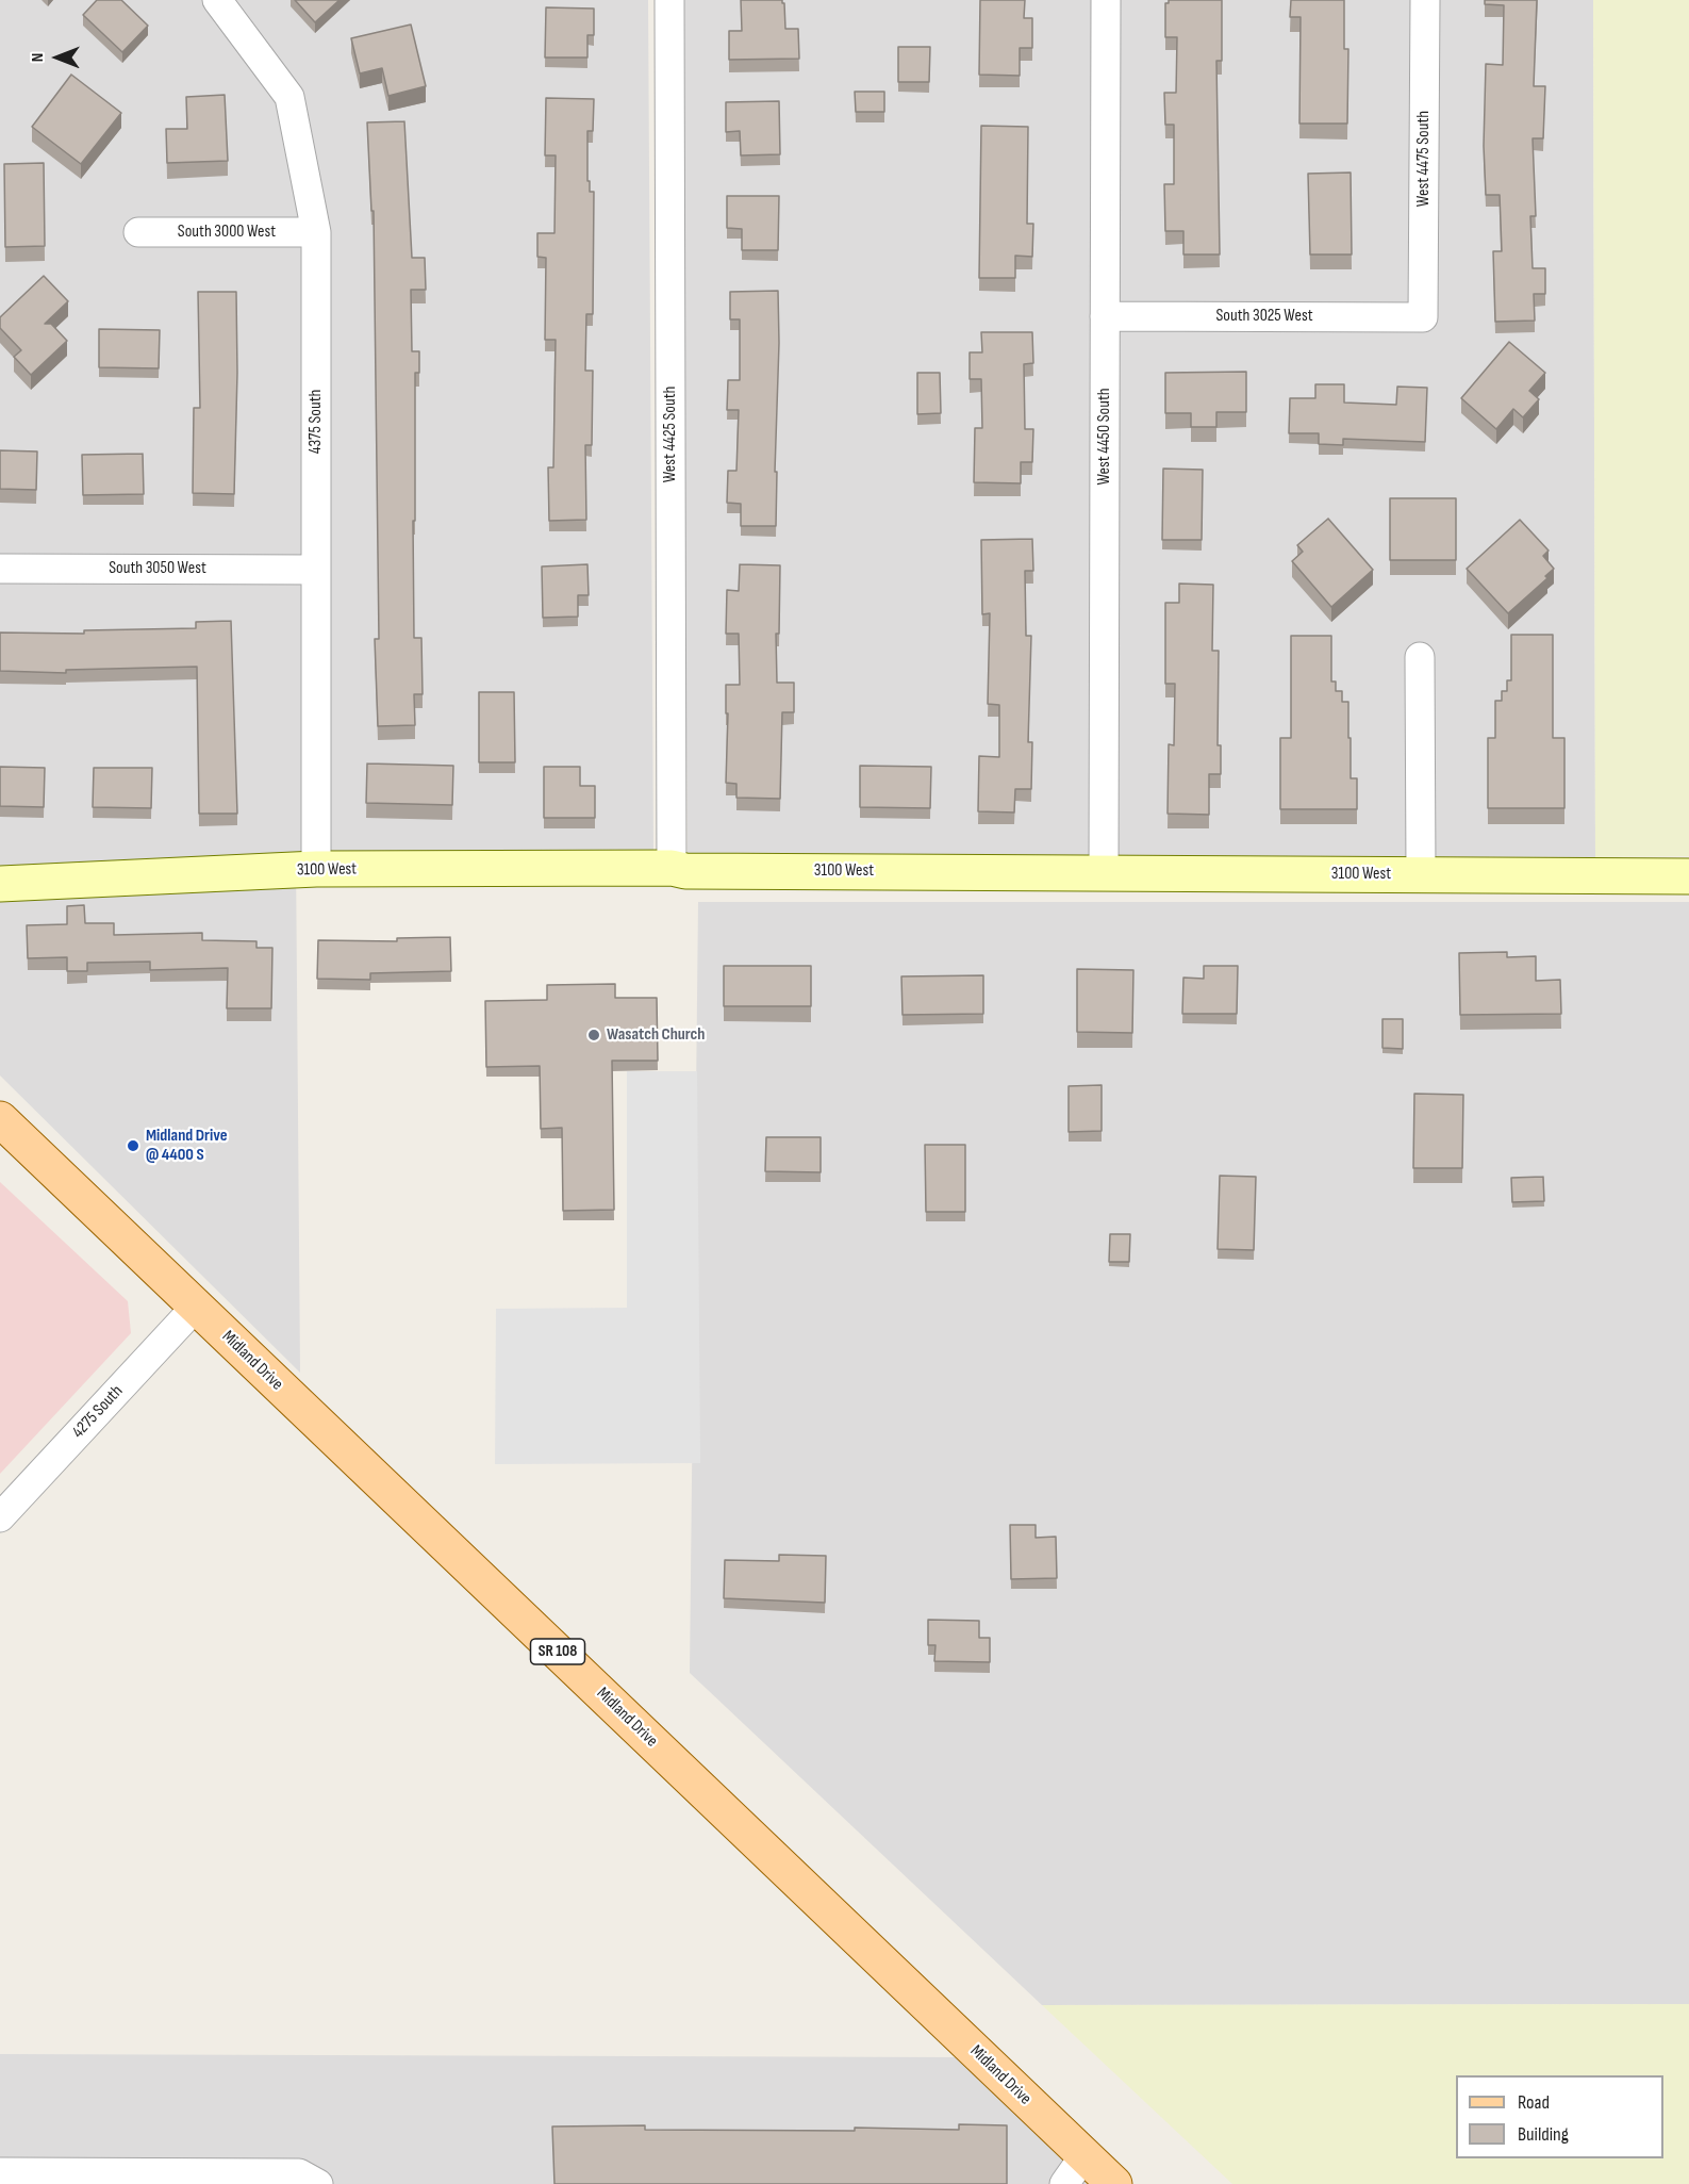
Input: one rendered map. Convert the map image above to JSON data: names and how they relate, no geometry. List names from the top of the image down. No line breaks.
{"streets":{"main road":["Midland Drive","SR 108"],"street":["West 4475 South","South 3000 West","South 3025 West","4375 South","West 4425 South","West 4450 South","South 3050 West","3100 West","4275 South"]},"crossings":[["West 4475 South","South 3025 West"],["South 3000 West","4375 South"],["South 3025 West","West 4450 South"],["4375 South","South 3050 West"],["4375 South","3100 West"],["West 4425 South","3100 West"],["West 4450 South","3100 West"],["Midland Drive","4275 South"]],"places":["Wasatch Church","Midland Drive @ 4400 S"],"legend":["Road","Building"],"north":"left"}
